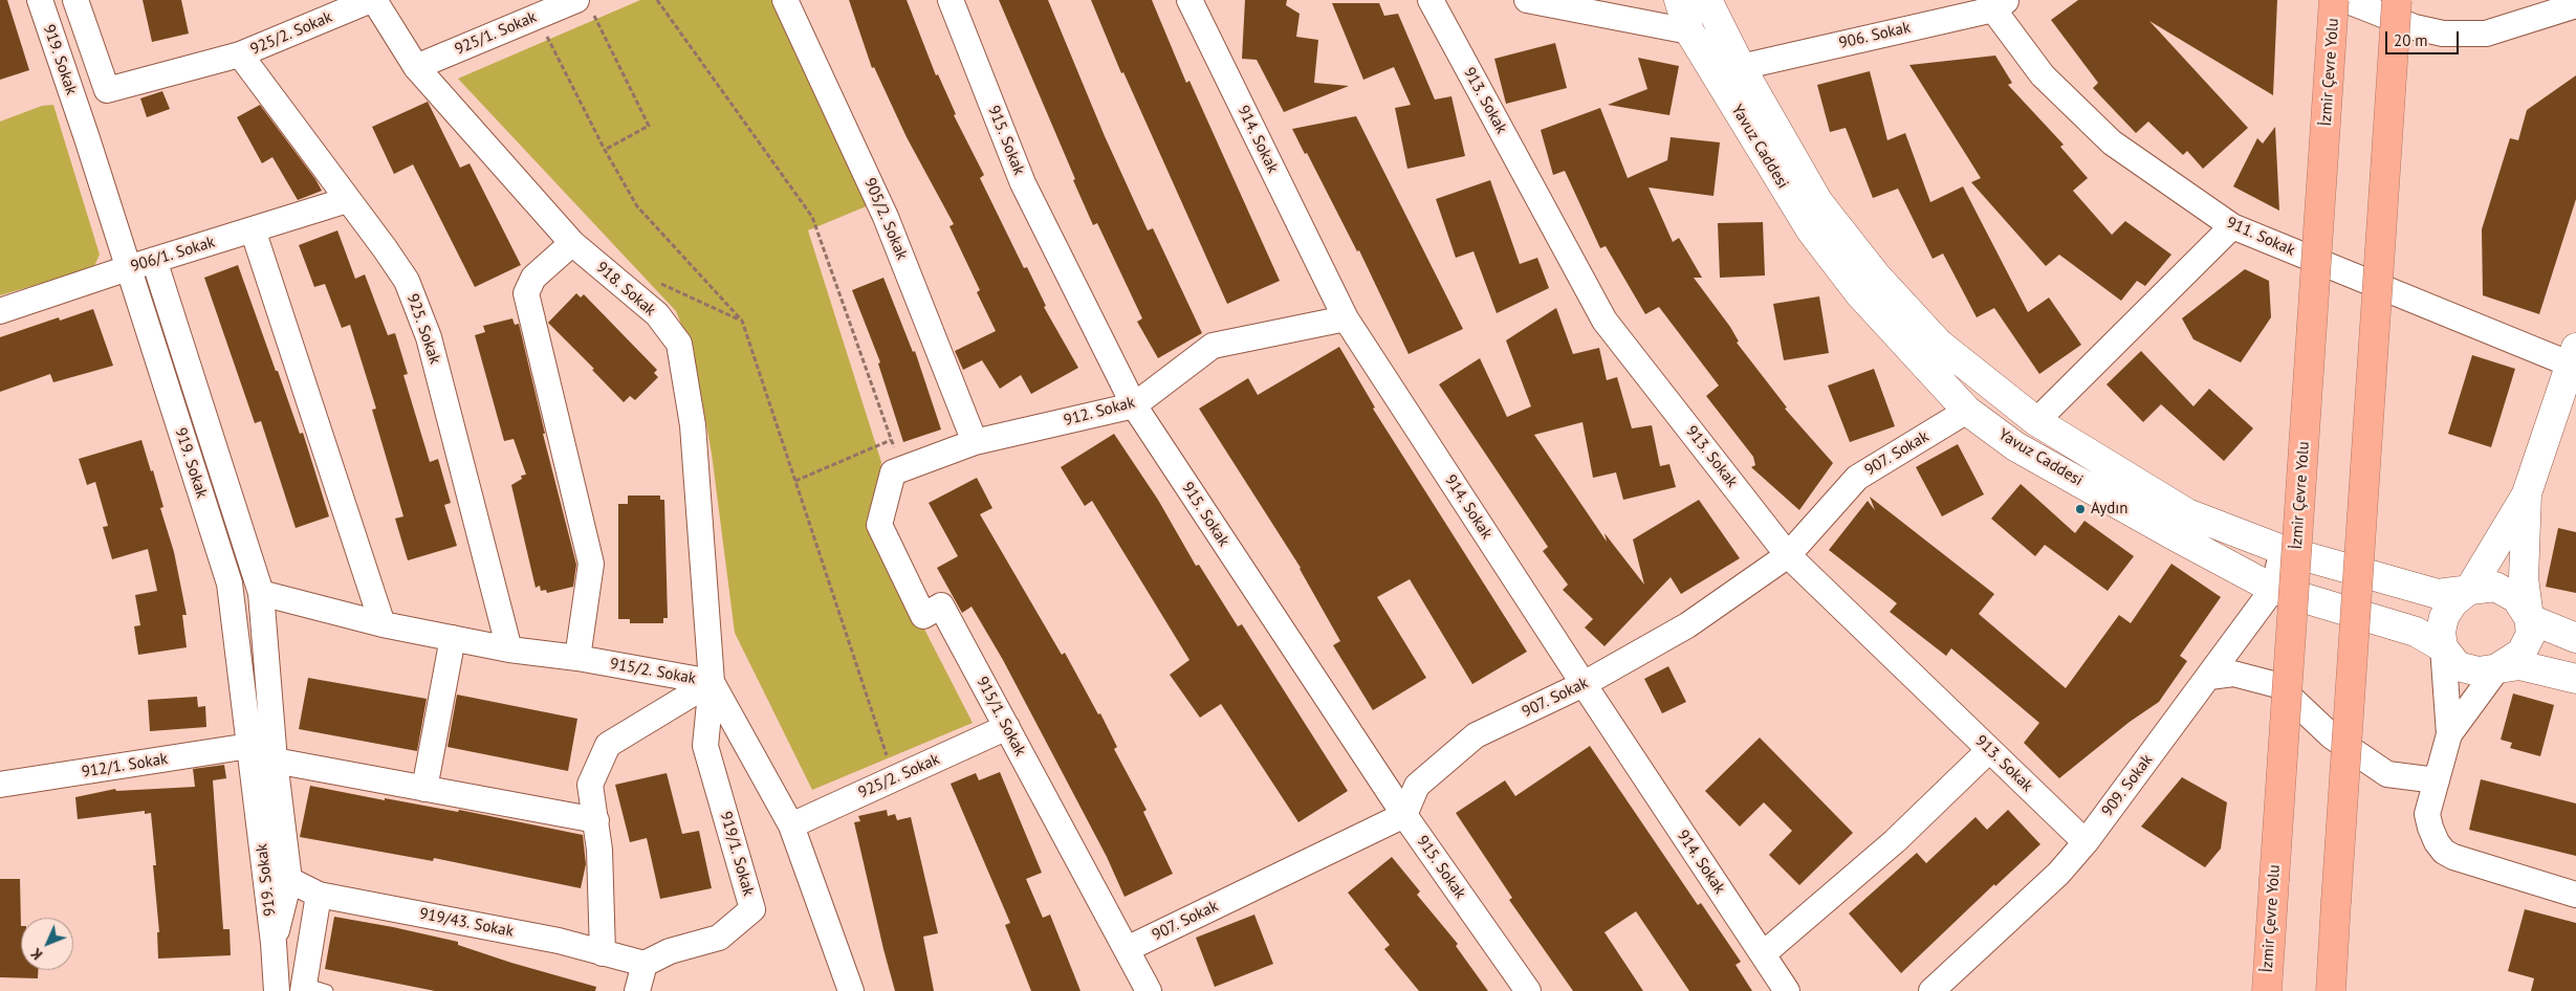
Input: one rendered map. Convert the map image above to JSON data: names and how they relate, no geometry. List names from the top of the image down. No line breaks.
{"streets":{"highway":["İzmir Çevre Yolu"],"main road":["Yavuz Caddesi"],"street":["925/2. Sokak","925/1. Sokak","906. Sokak","919. Sokak","913. Sokak","914. Sokak","915. Sokak","905/2. Sokak","911. Sokak","906/1. Sokak","918. Sokak","925. Sokak","912. Sokak","907. Sokak","915/2. Sokak","915/1. Sokak","912/1. Sokak","909. Sokak","919/1. Sokak","919/43. Sokak"]},"crossings":[["925/2. Sokak","918. Sokak"],["925/2. Sokak","925. Sokak"],["925/2. Sokak","915/2. Sokak"],["925/2. Sokak","915/1. Sokak"],["925/1. Sokak","918. Sokak"],["906. Sokak","Yavuz Caddesi"],["906. Sokak","911. Sokak"],["919. Sokak","906/1. Sokak"],["919. Sokak","915/2. Sokak"],["919. Sokak","912/1. Sokak"],["919. Sokak","919/43. Sokak"],["913. Sokak","907. Sokak"],["913. Sokak","909. Sokak"],["914. Sokak","912. Sokak"],["914. Sokak","907. Sokak"],["915. Sokak","912. Sokak"],["915. Sokak","907. Sokak"],["Yavuz Caddesi","907. Sokak"],["Yavuz Caddesi","909. Sokak"],["905/2. Sokak","912. Sokak"],["906/1. Sokak","925. Sokak"],["918. Sokak","915/2. Sokak"],["918. Sokak","919/1. Sokak"],["925. Sokak","915/2. Sokak"],["912. Sokak","915/1. Sokak"],["907. Sokak","915/1. Sokak"],["915/2. Sokak","919/1. Sokak"],["919/1. Sokak","919/43. Sokak"]],"places":["Aydın"],"scale_bar":"20 m","north":"bottom left"}
